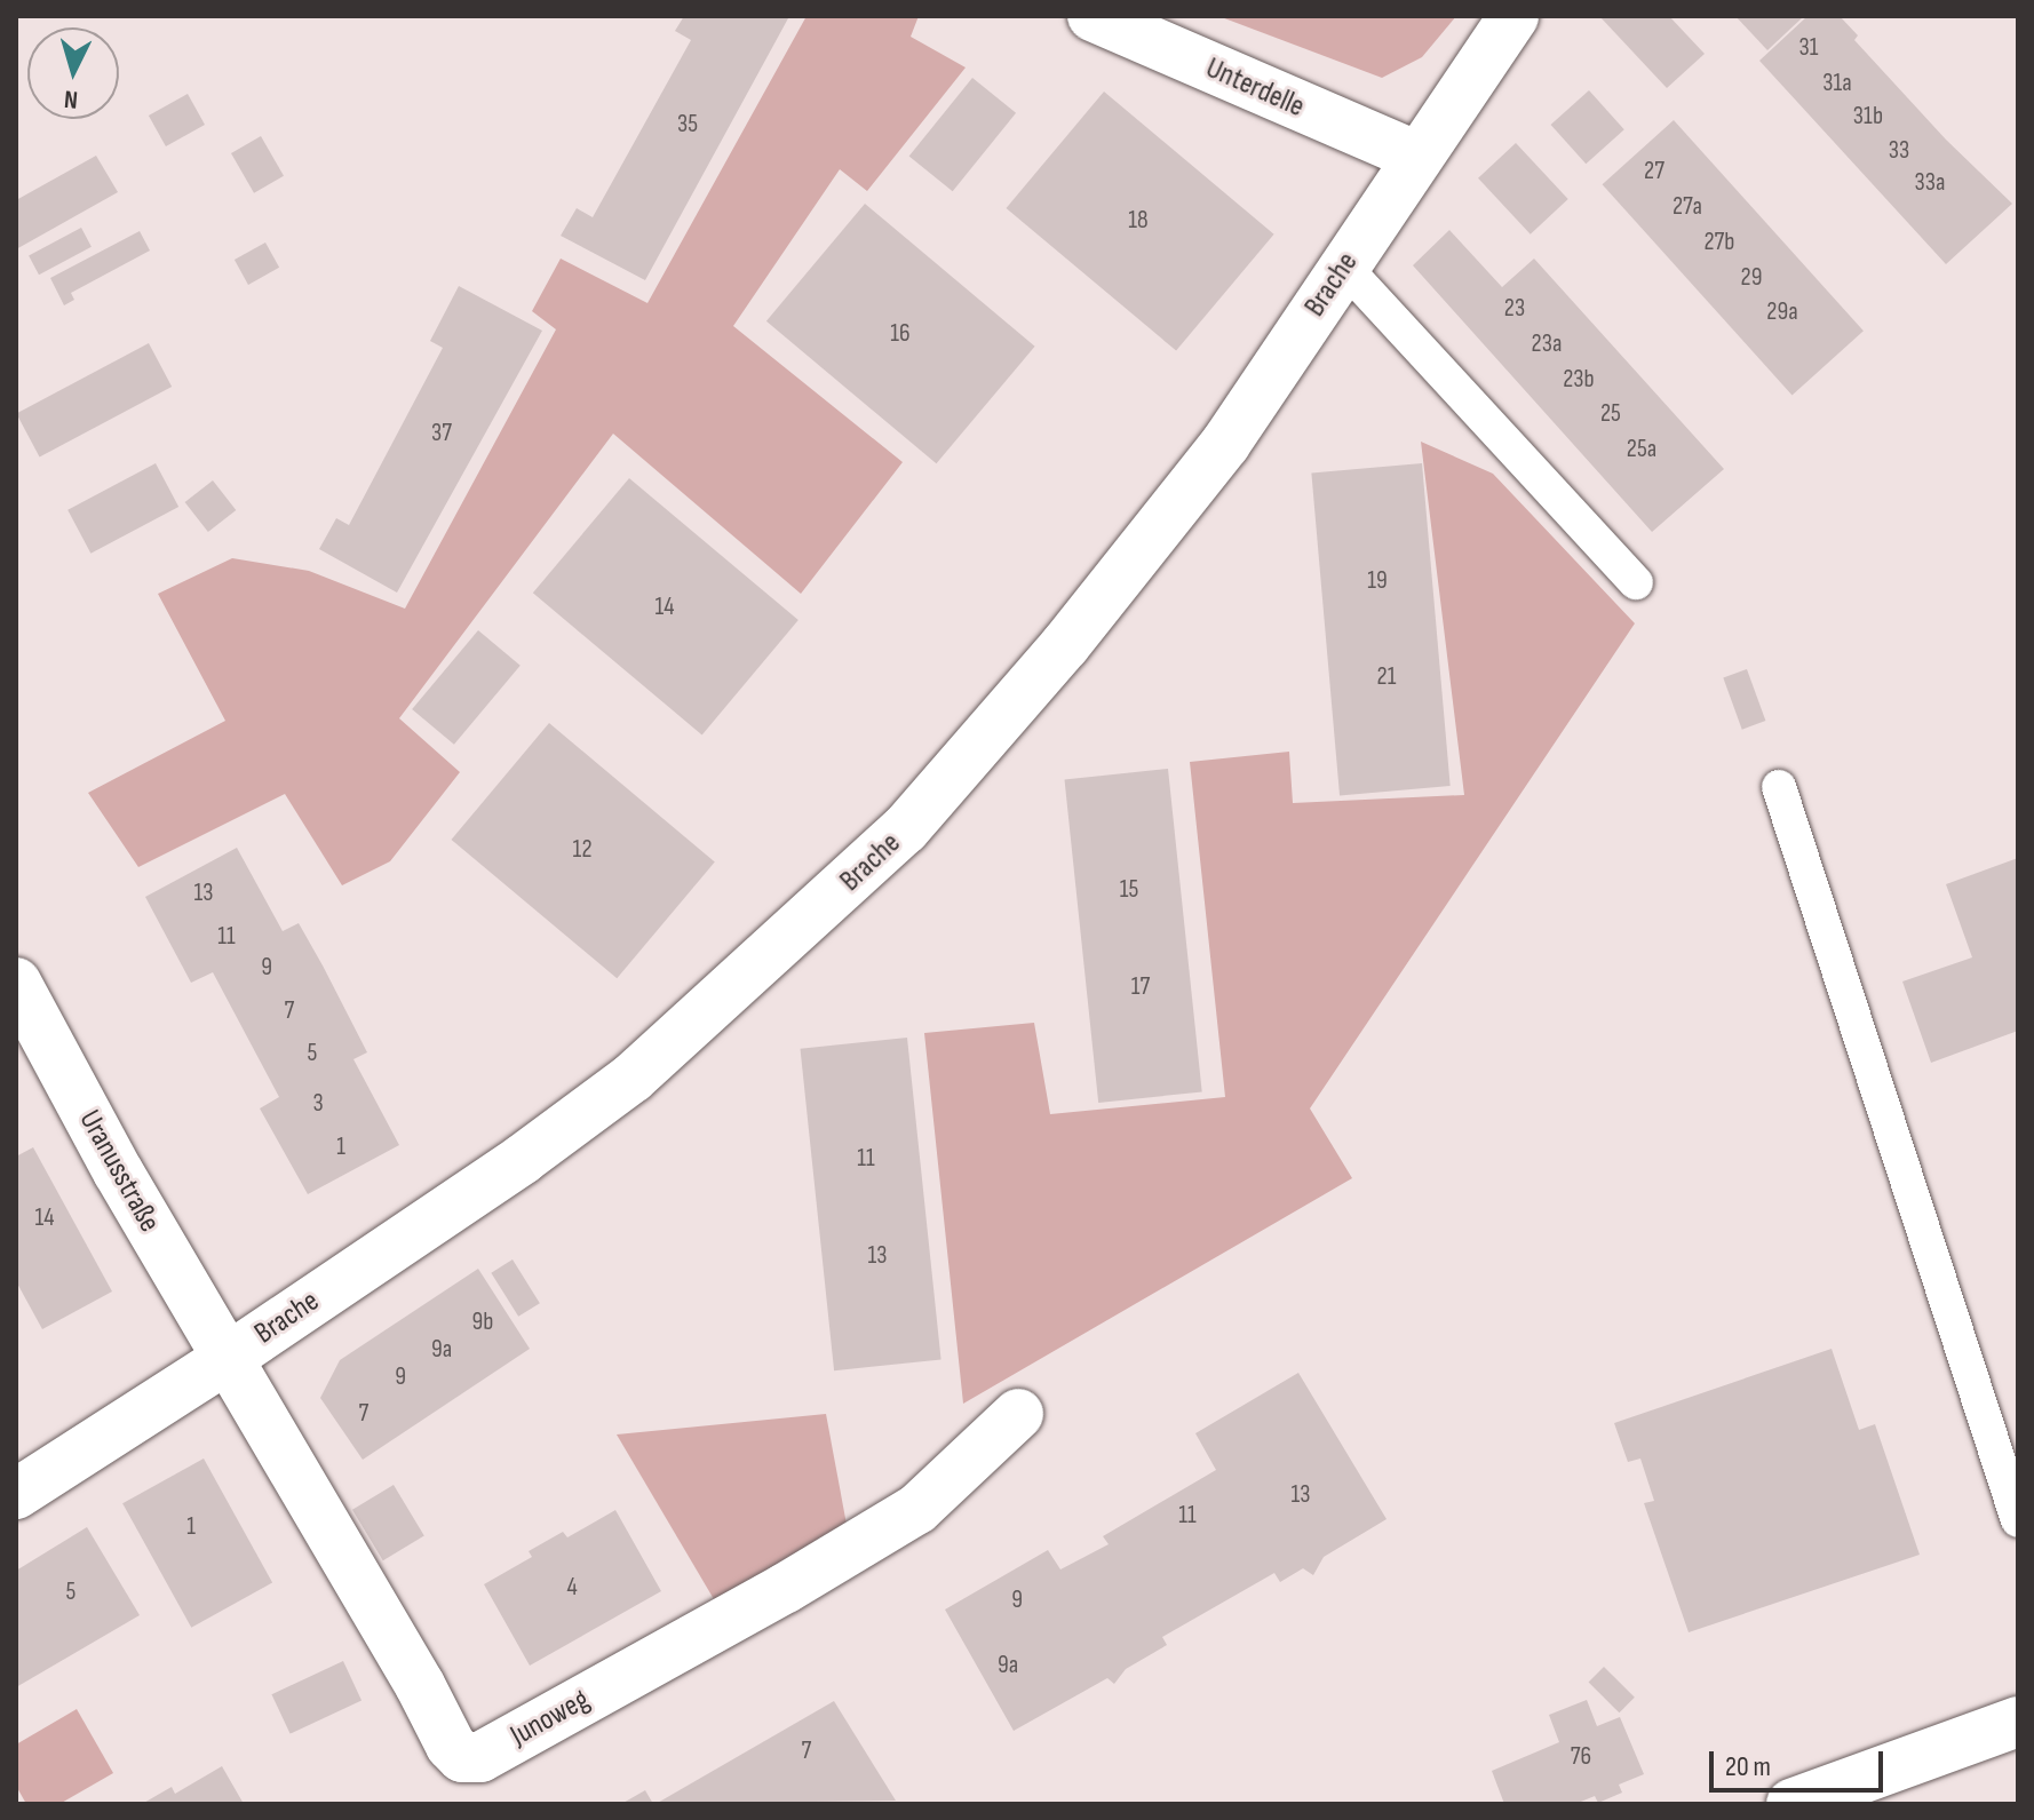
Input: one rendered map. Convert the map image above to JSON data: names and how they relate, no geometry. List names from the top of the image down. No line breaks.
{"streets":{"street":["Unterdelle","Brache","Uranusstraße","Junoweg"]},"crossings":[["Unterdelle","Brache"],["Brache","Uranusstraße"],["Brache","Junoweg"],["Uranusstraße","Junoweg"]],"house_numbers":["31","31a","31b","35","33","27","33a","27a","18","27b","29","23","29a","16","23a","23b","25","37","25a","19","14","21","12","15","13","11","9","17","7","5","3","1","11","14","13","9b","9a","9","7","13","11","1","4","5","9","9a","7","76"],"scale_bar":"20 m","north":"bottom"}
